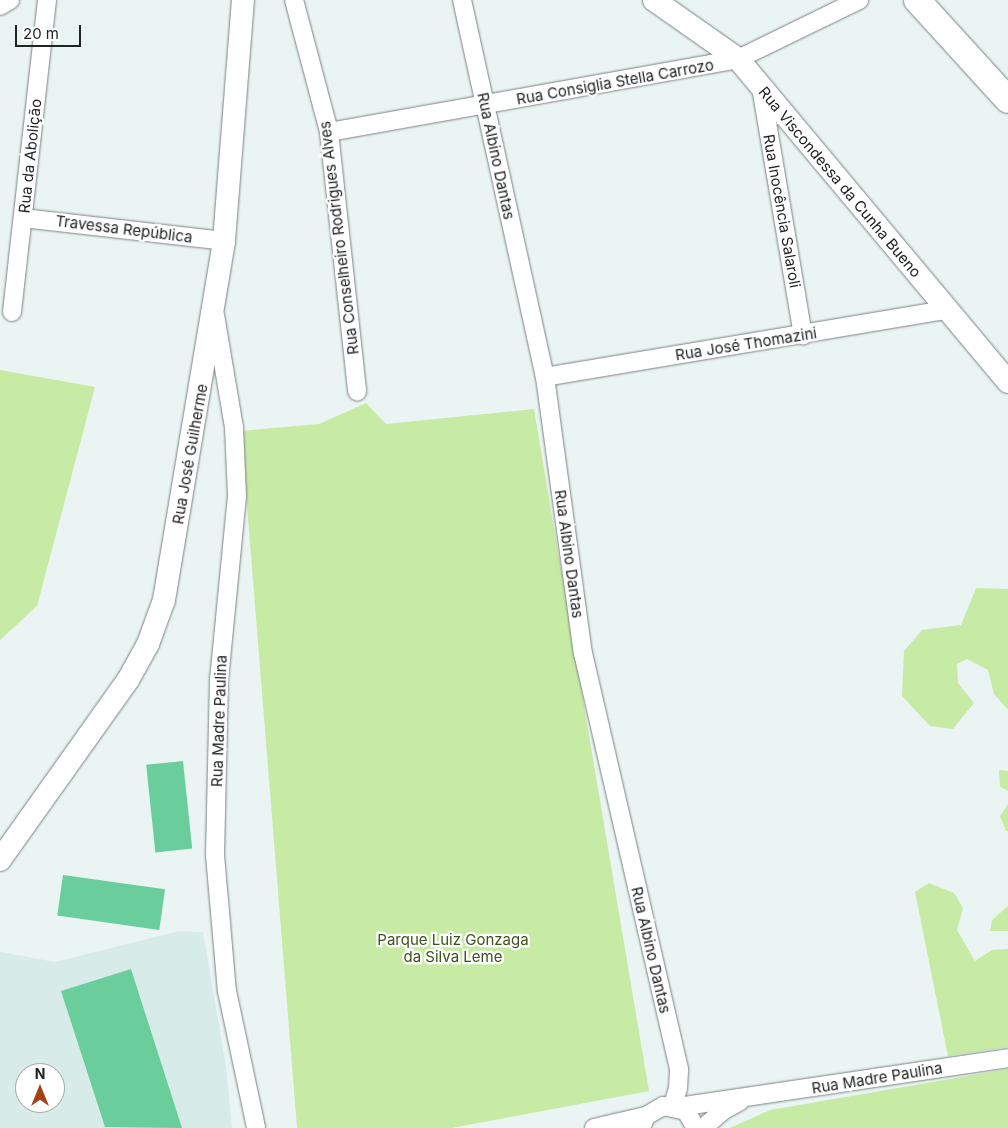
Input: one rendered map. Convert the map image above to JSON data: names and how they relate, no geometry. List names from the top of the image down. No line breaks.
{"streets":{"street":["Rua Consiglia Stella Carrozo","Rua da Abolição","Rua Albino Dantas","Rua Viscondessa da Cunha Bueno","Rua Inocência Salaroli","Travessa República","Rua Conselheiro Rodrigues Alves","Rua José Thomazini","Rua José Guilherme","Rua Madre Paulina"]},"crossings":[["Rua Consiglia Stella Carrozo","Rua Albino Dantas"],["Rua Consiglia Stella Carrozo","Rua Viscondessa da Cunha Bueno"],["Rua Consiglia Stella Carrozo","Rua Conselheiro Rodrigues Alves"],["Rua da Abolição","Travessa República"],["Rua Albino Dantas","Rua José Thomazini"],["Rua Albino Dantas","Rua Madre Paulina"],["Rua Viscondessa da Cunha Bueno","Rua Inocência Salaroli"],["Rua Viscondessa da Cunha Bueno","Rua José Thomazini"],["Rua Inocência Salaroli","Rua José Thomazini"],["Travessa República","Rua José Guilherme"],["Rua José Guilherme","Rua Madre Paulina"]],"parks":["Parque Luiz Gonzaga da Silva Leme"],"scale_bar":"20 m","north":"top"}
